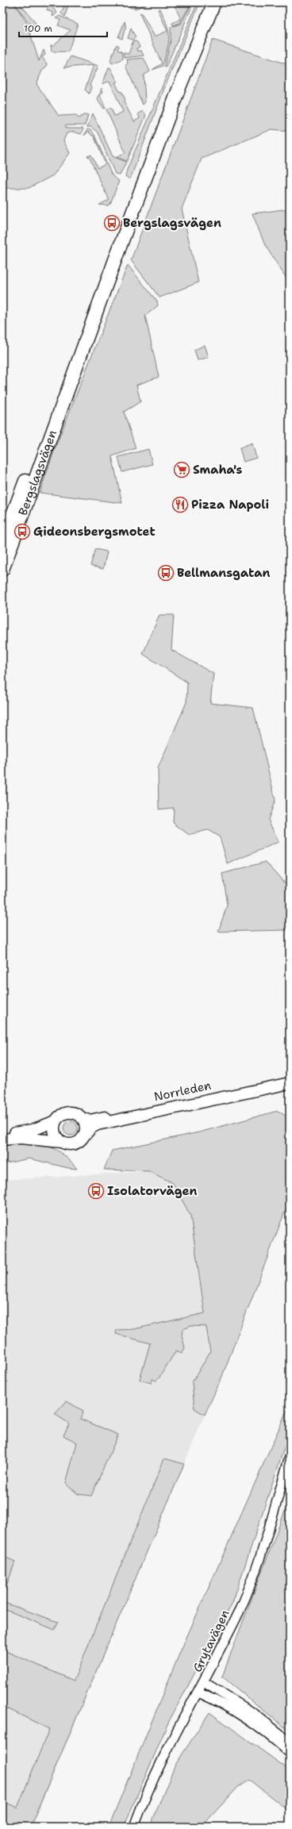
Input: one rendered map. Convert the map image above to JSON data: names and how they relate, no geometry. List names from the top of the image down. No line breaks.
{"streets":{"highway":["Bergslagsvägen"],"main road":["Norrleden"],"street":["Grytavägen"]},"places":{"bus stop":["Bergslagsvägen","Gideonsbergsmotet","Bellmansgatan","Isolatorvägen"],"supermarket":["Smaha's"],"restaurant":["Pizza Napoli"]},"scale_bar":"100 m"}
